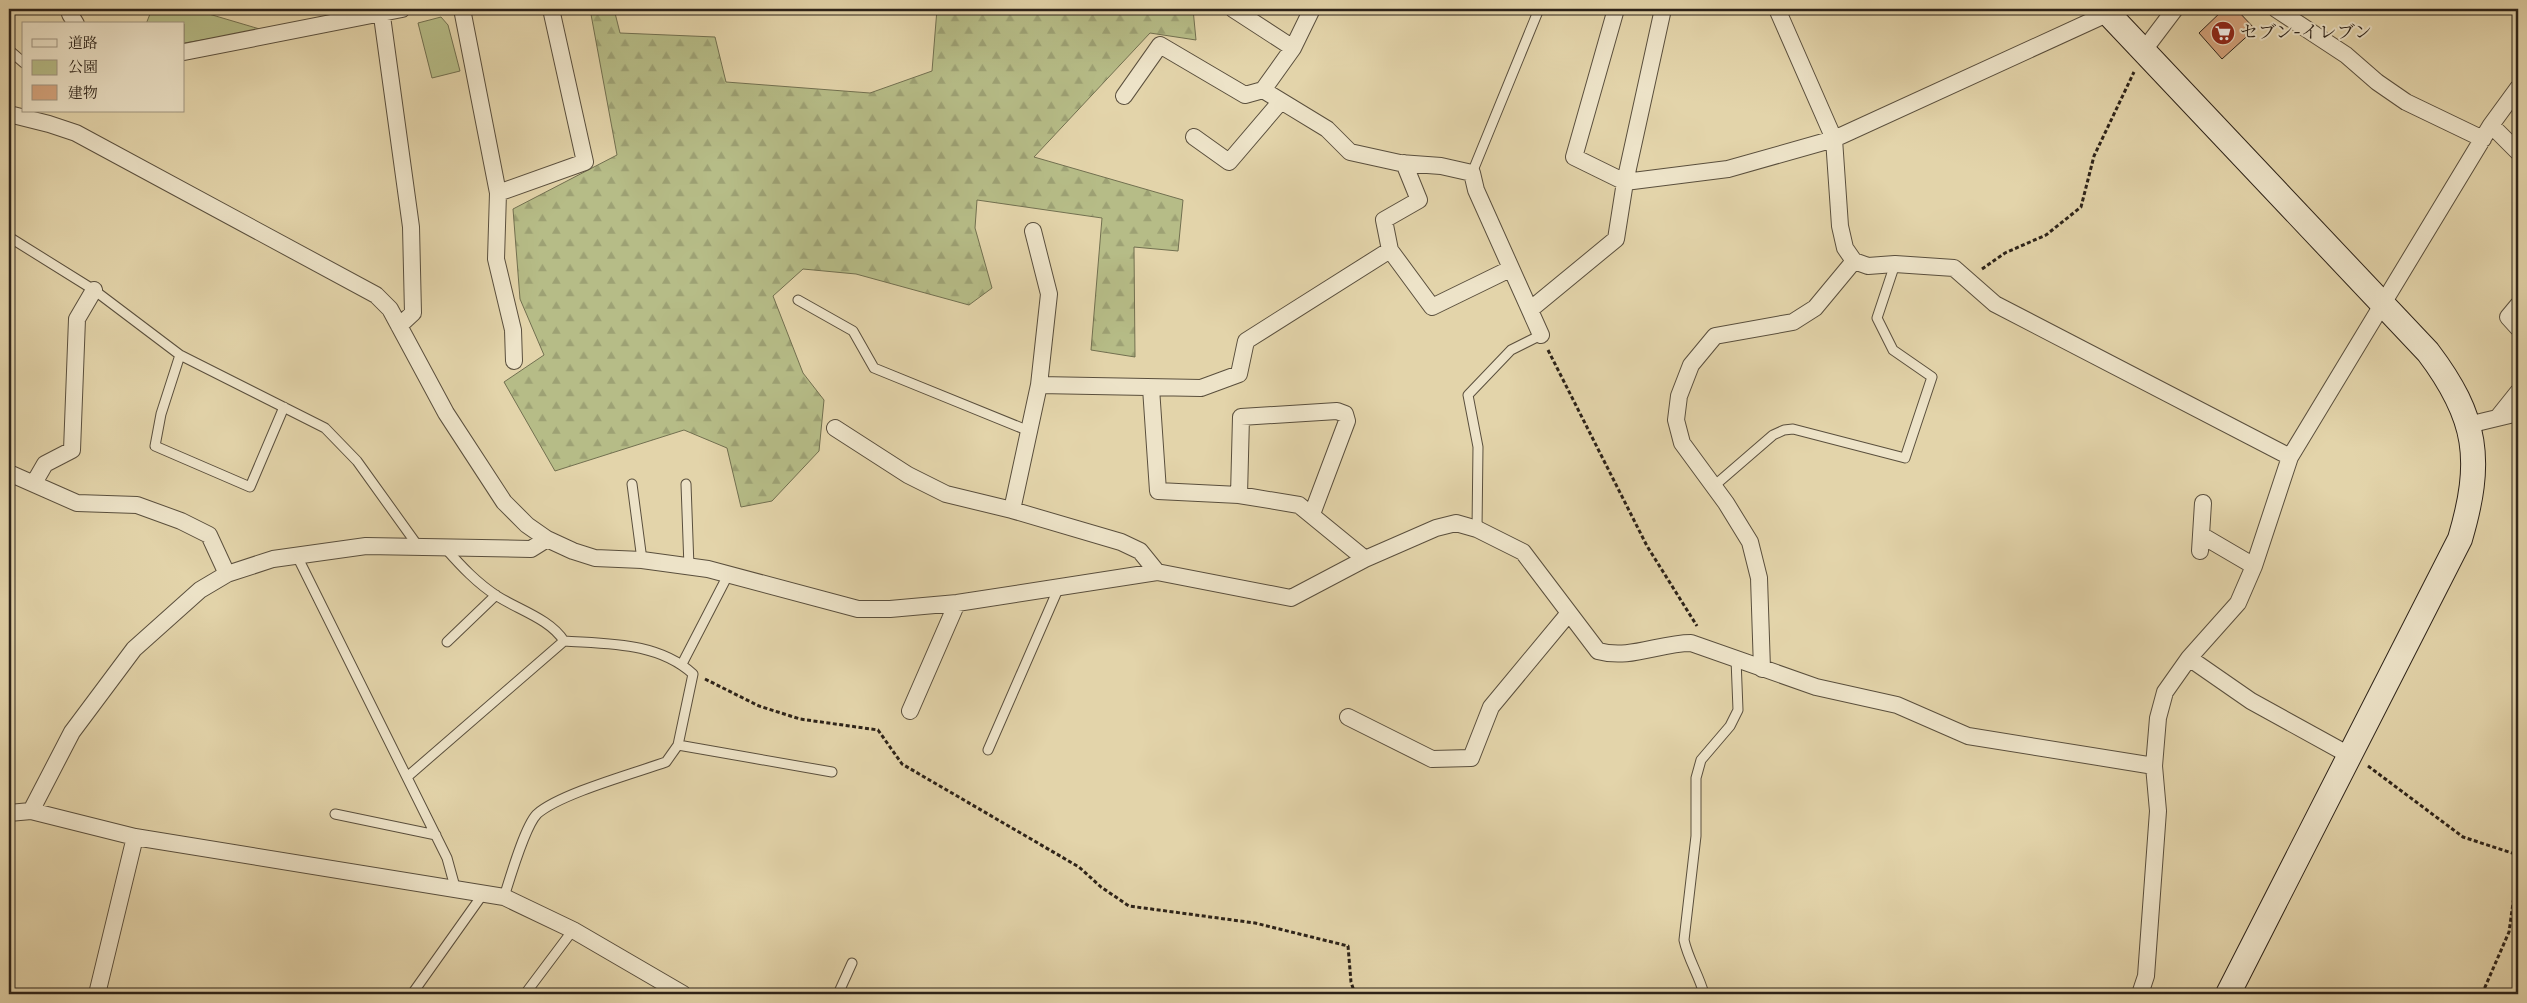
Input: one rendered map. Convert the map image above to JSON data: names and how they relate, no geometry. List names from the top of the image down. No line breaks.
{"places":{"supermarket":["セブン-イレブン"]},"legend":["道路","公園","建物"]}
